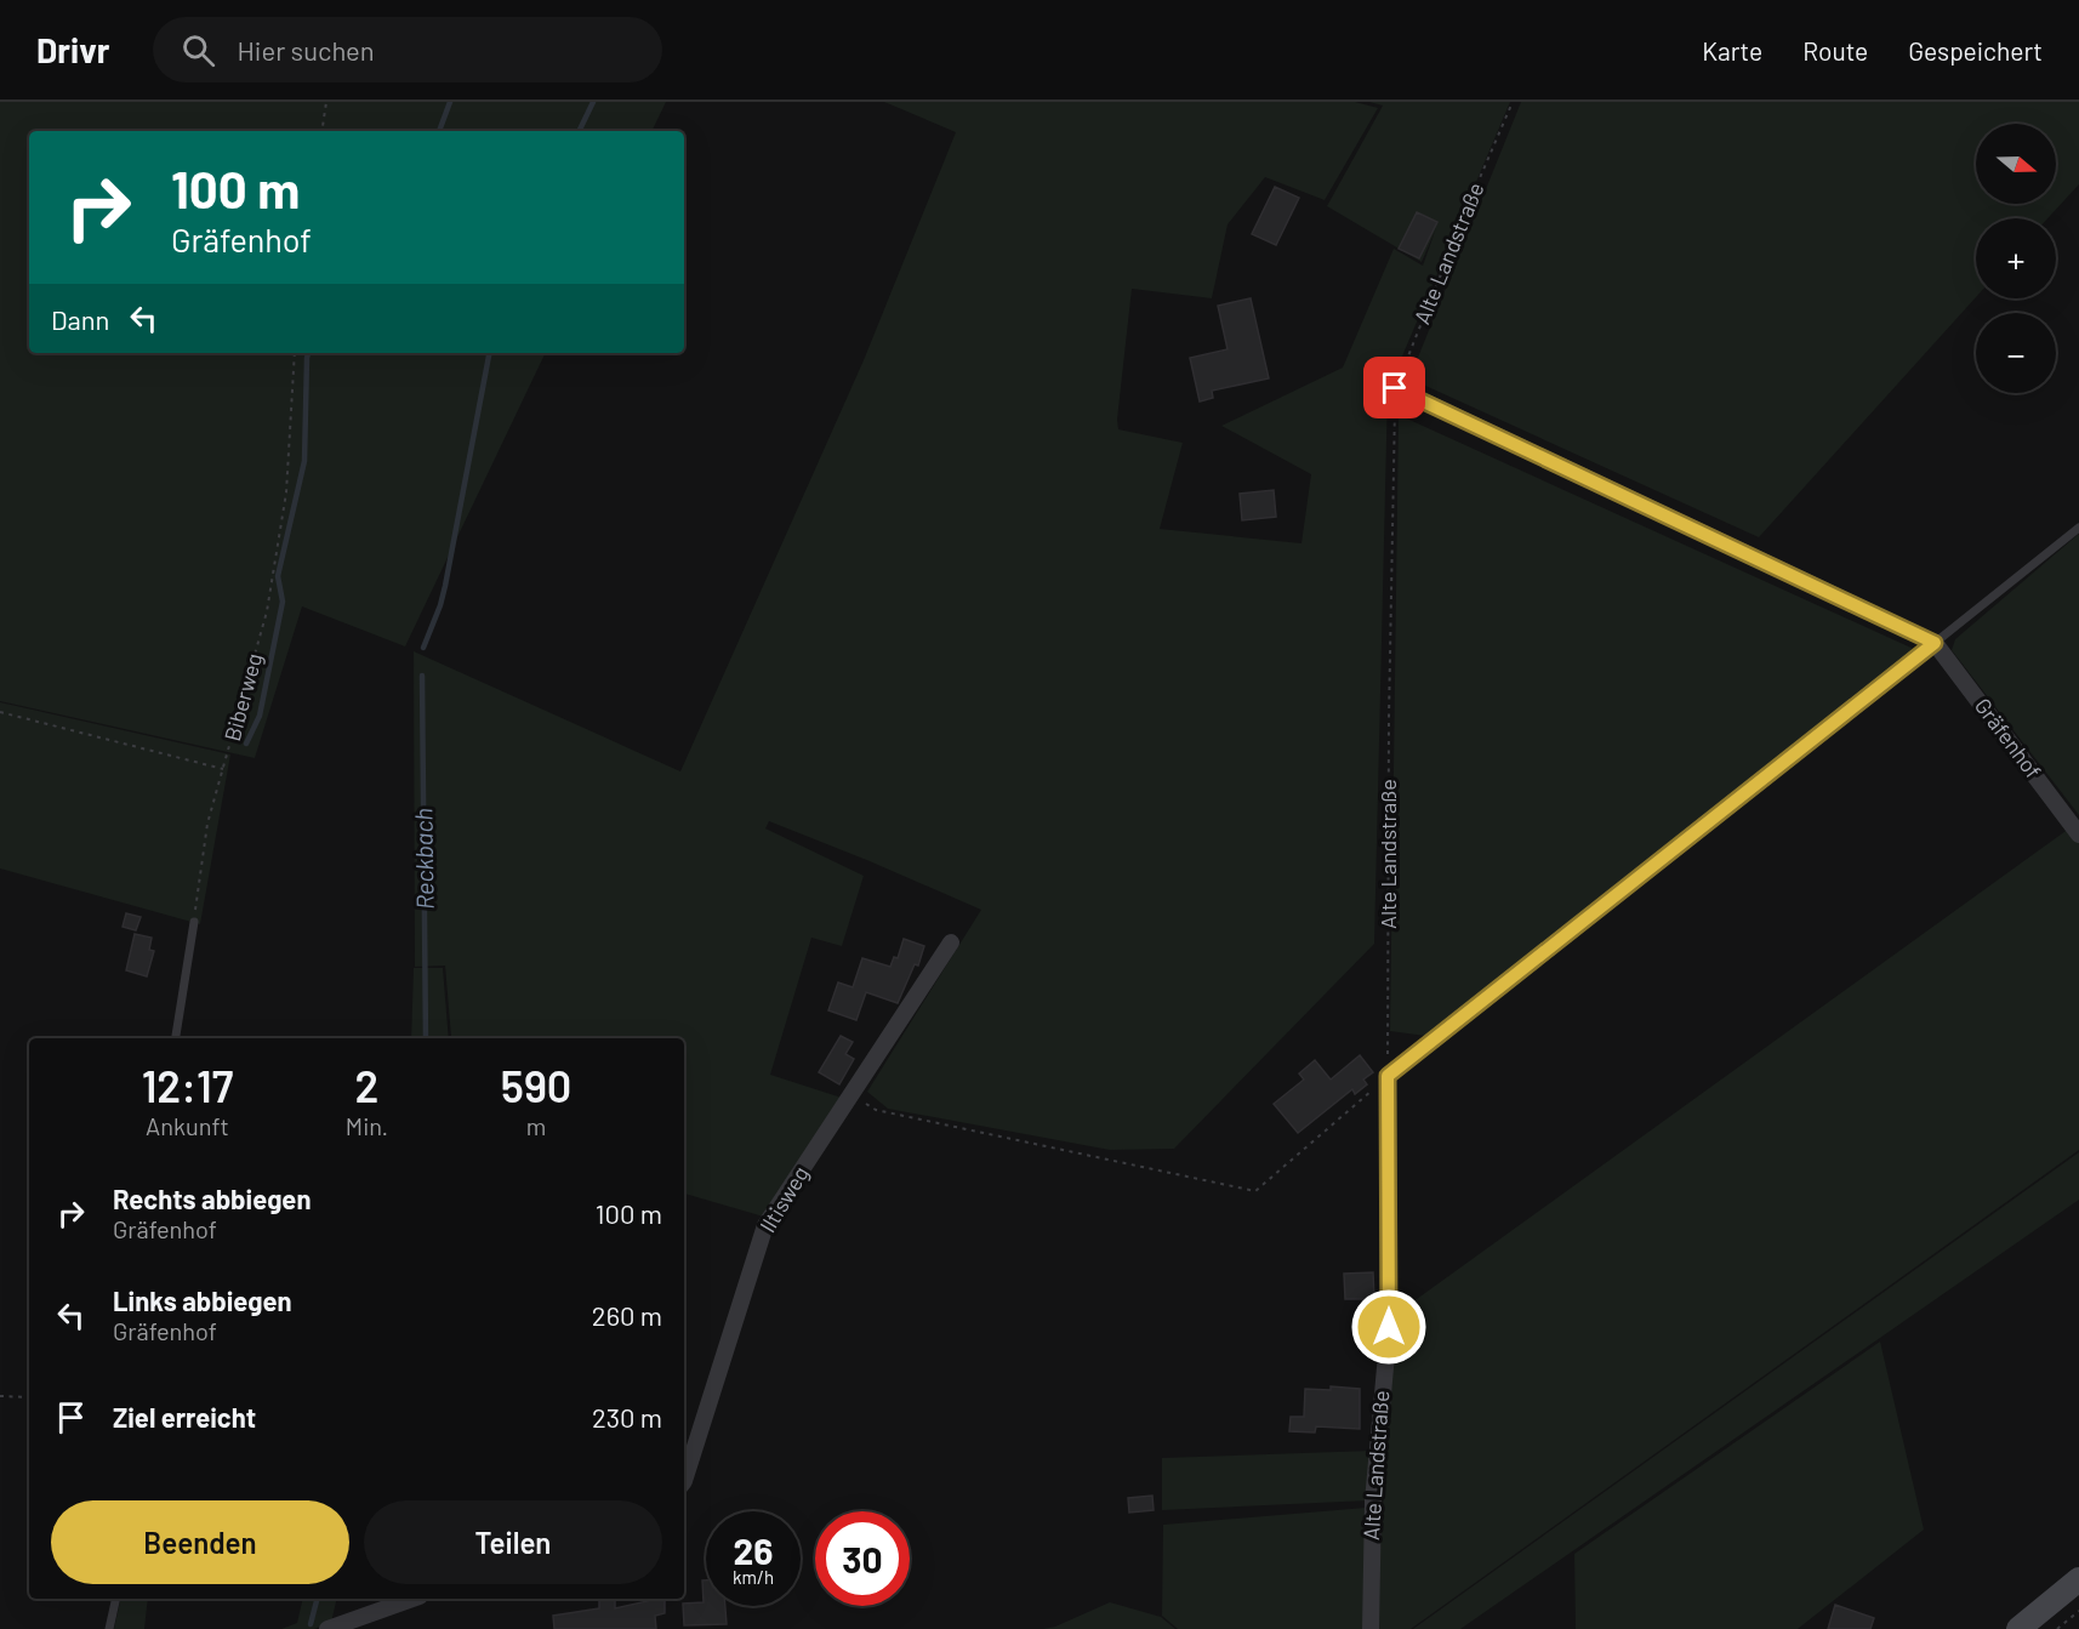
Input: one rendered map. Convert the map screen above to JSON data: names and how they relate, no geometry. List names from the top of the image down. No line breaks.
{"streets":{"street":["Alte Landstraße","Gräfenhof","Iltisweg"],"path":["Biberweg"]},"crossings":[["Alte Landstraße","Gräfenhof"]],"water":["Reckbach"],"north":"right","page":{"header":"Drivr","search":"Hier suchen","nav":["Karte","Route","Gespeichert"],"map_buttons":["+","−"],"turn":["100 m","Gräfenhof"],"then":"Dann","eta":["12:17","Ankunft","2","Min.","590","m"],"list":[{"name":"Rechts abbiegen","note":"Gräfenhof","value":"100 m"},{"name":"Links abbiegen","note":"Gräfenhof","value":"260 m"},{"name":"Ziel erreicht","value":"230 m"}],"buttons":["Beenden","Teilen"],"speed":"26 km/h","limit":"30"}}
